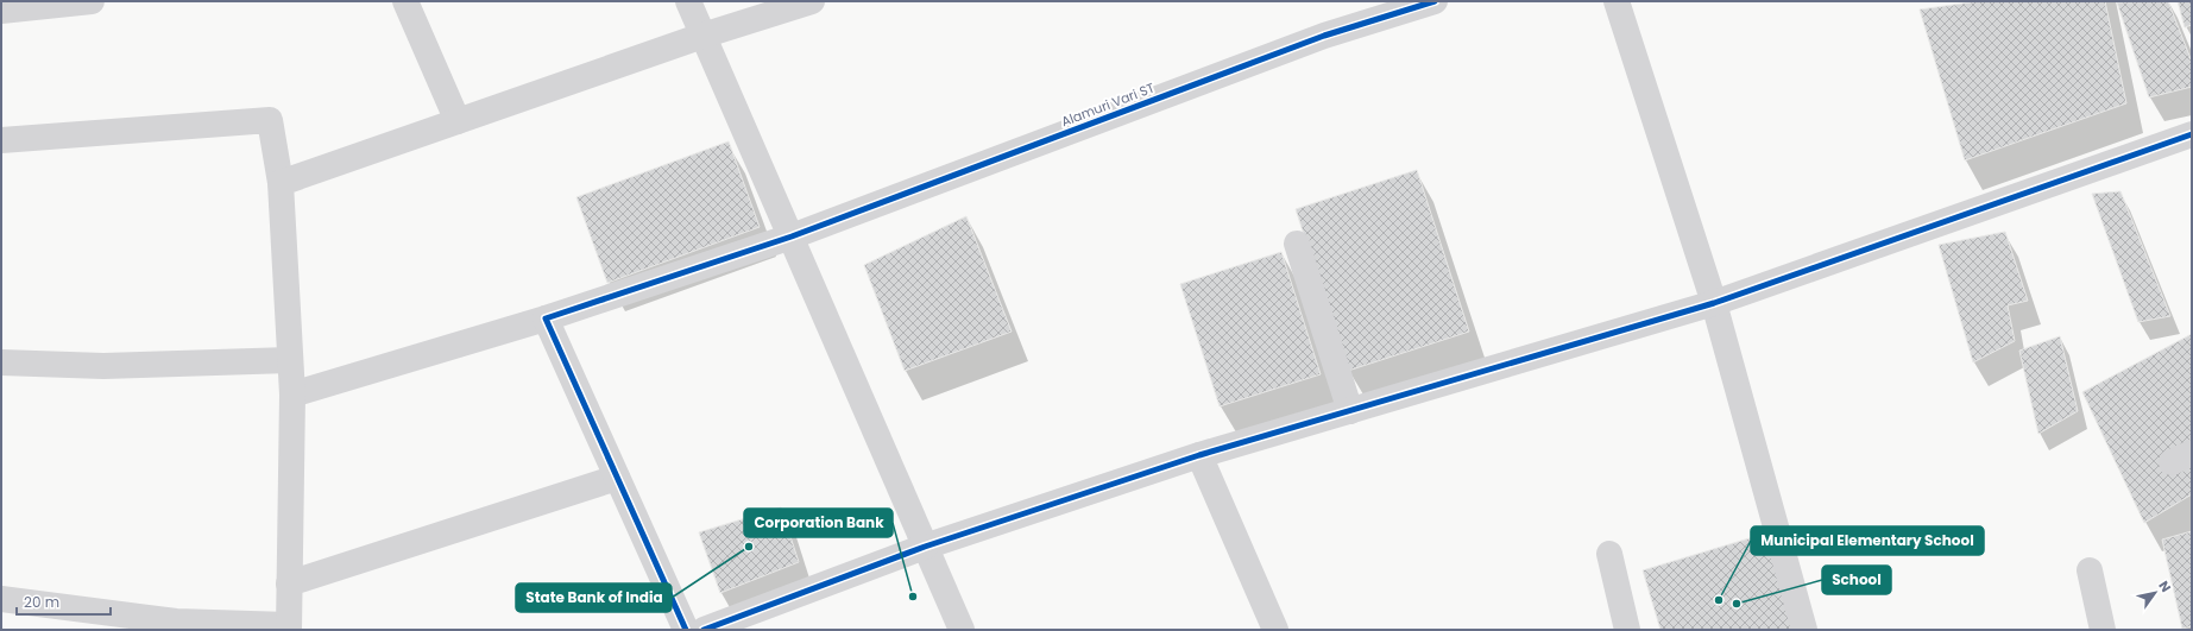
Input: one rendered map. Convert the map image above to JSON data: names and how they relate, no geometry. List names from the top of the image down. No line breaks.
{"streets":{"street":["Alamuri Vari ST"]},"places":["State Bank of India","Corporation Bank","Municipal Elementary School","School"],"scale_bar":"20 m","north":"top right"}
